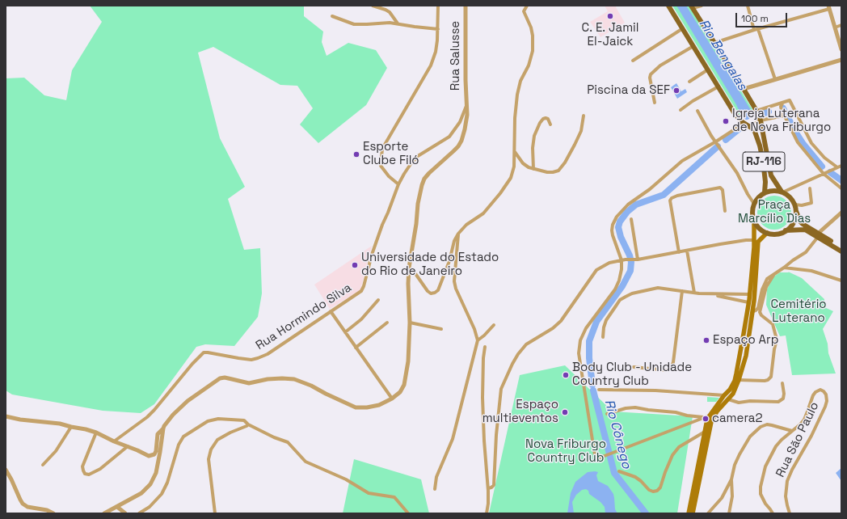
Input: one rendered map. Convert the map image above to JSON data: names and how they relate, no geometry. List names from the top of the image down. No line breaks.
{"streets":{"main road":["RJ-116"],"street":["Rua Salusse","Rua Hormindo Silva","Rua São Paulo"]},"crossings":[["Rua Salusse","Rua Hormindo Silva"]],"water":["Rio Bengalas","Rio Cônego"],"parks":["Praça Marcílio Dias","Cemitério Luterano","Nova Friburgo Country Club"],"places":["C. E. Jamil El-Jaick","Piscina da SEF","Igreja Luterana de Nova Friburgo","Esporte Clube Filó","Universidade do Estado do Rio de Janeiro","Espaço Arp","Body Club - Unidade Country Club","Espaço multieventos","camera2"],"scale_bar":"100 m"}
